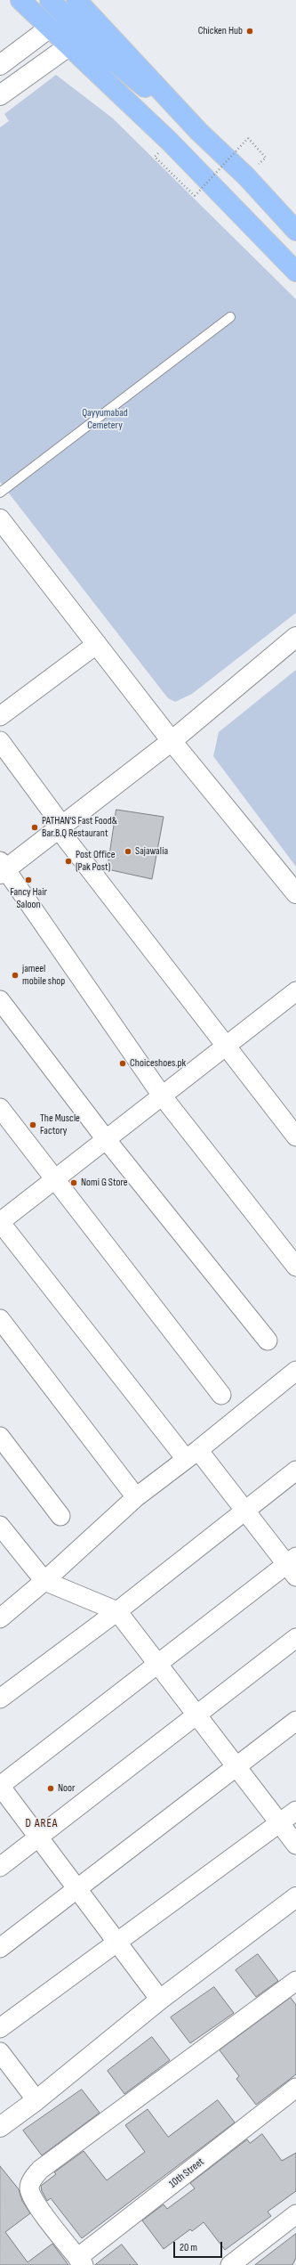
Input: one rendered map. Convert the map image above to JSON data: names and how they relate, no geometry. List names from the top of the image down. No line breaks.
{"streets":{"street":["10th Street"]},"districts":["D AREA"],"parks":["Qayyumabad Cemetery"],"places":["Chicken Hub","PATHAN'S Fast Food& Bar.B.Q Restaurant","Sajawalia","Post Office (Pak Post)","Fancy Hair Saloon","jameel mobile shop","Choiceshoes.pk","The Muscle Factory","Nomi G Store","Noor"],"scale_bar":"20 m"}
